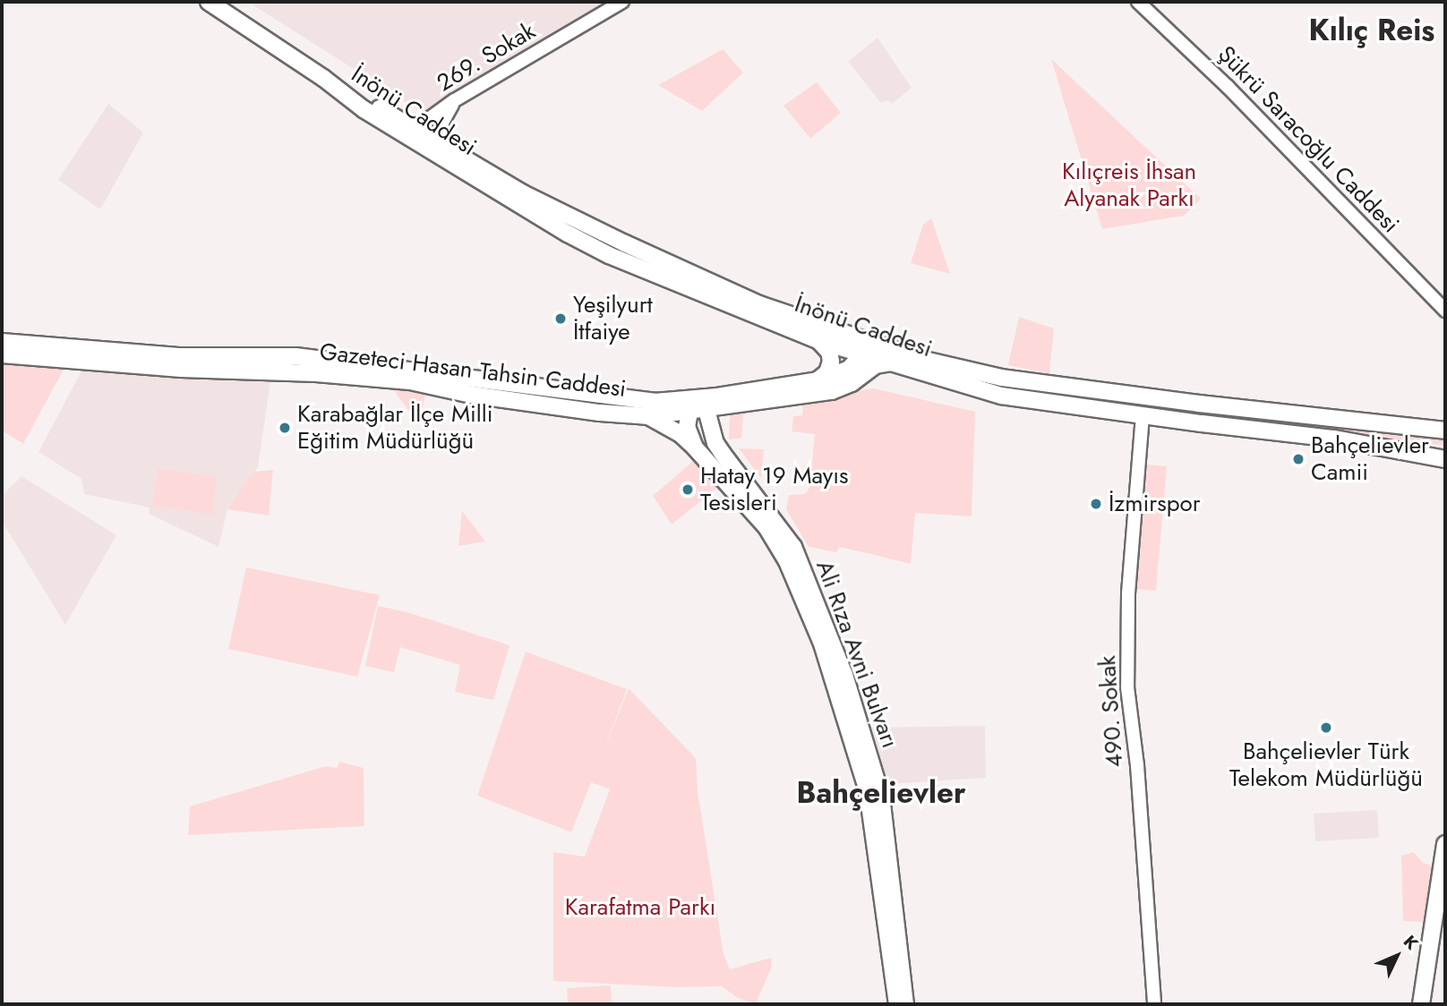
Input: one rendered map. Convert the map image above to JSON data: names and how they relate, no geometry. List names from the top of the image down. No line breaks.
{"streets":{"main road":["İnönü Caddesi","Gazeteci Hasan Tahsin Caddesi","Ali Rıza Avni Bulvarı"],"street":["269. Sokak","Şükrü Saracoğlu Caddesi","490. Sokak"]},"crossings":[["269. Sokak","İnönü Caddesi"],["İnönü Caddesi","Gazeteci Hasan Tahsin Caddesi"],["İnönü Caddesi","490. Sokak"],["Gazeteci Hasan Tahsin Caddesi","Ali Rıza Avni Bulvarı"]],"districts":["Kılıç Reis","Bahçelievler"],"parks":["Kılıçreis İhsan Alyanak Parkı","Karafatma Parkı"],"places":["Yeşilyurt İtfaiye","Karabağlar İlçe Milli Eğitim Müdürlüğü","Bahçelievler Camii","Hatay 19 Mayıs Tesisleri","İzmirspor","Bahçelievler Türk Telekom Müdürlüğü"],"north":"top right"}
